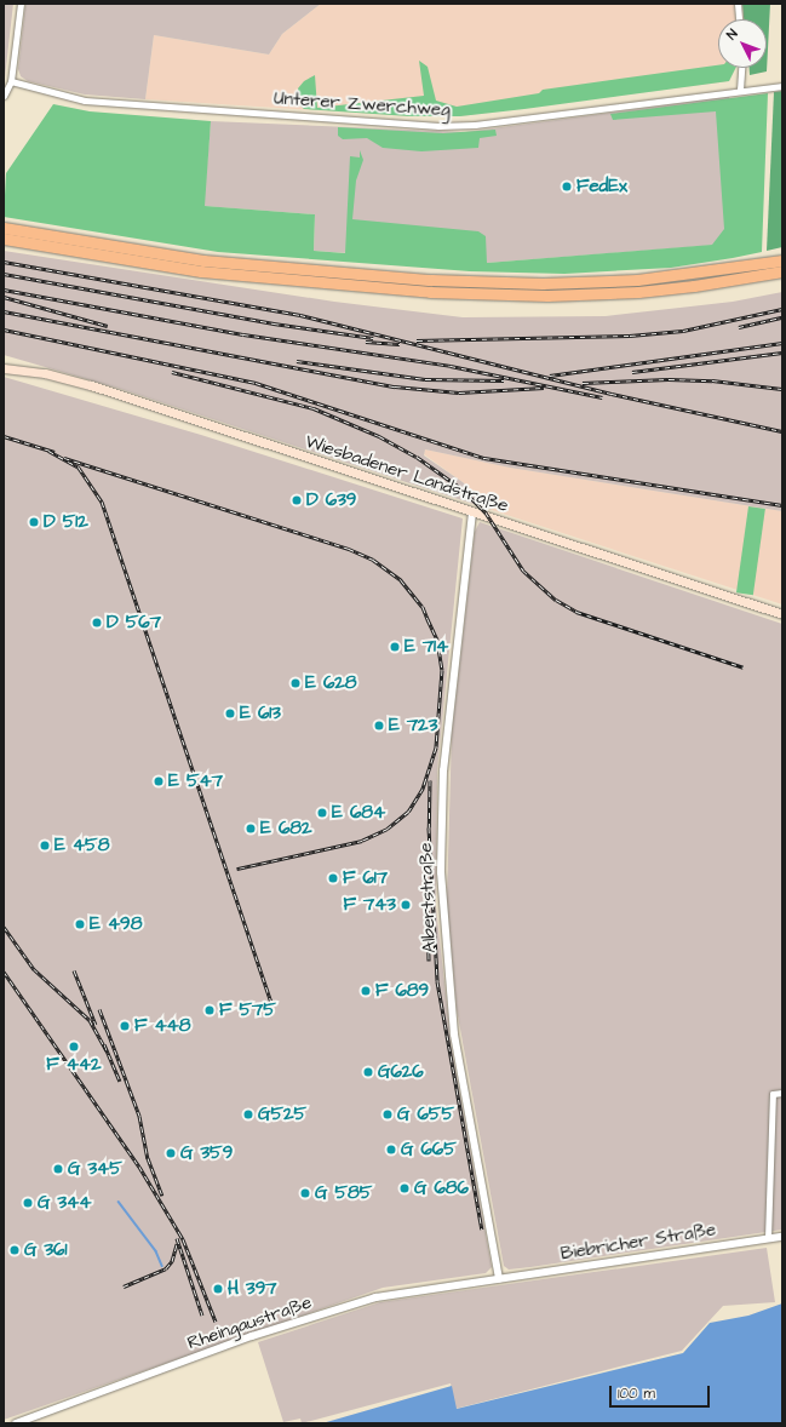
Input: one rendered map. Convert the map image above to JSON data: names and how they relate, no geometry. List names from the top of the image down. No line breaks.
{"streets":{"main road":["Wiesbadener Landstraße"],"street":["Unterer Zwerchweg","Albertstraße","Biebricher Straße","Rheingaustraße"]},"crossings":[["Wiesbadener Landstraße","Albertstraße"],["Albertstraße","Biebricher Straße"],["Albertstraße","Rheingaustraße"],["Biebricher Straße","Rheingaustraße"]],"places":["FedEx","D 639","D 512","D 567","E 714","E 628","E 613","E 723","E 547","E 684","E 682","E 458","F 617","F 743","E 498","F 689","F 575","F 448","F 442","G626","G525","G 655","G 665","G 359","G 345","G 686","G 585","G 344","G 361","H 397"],"scale_bar":"100 m","north":"top left"}
